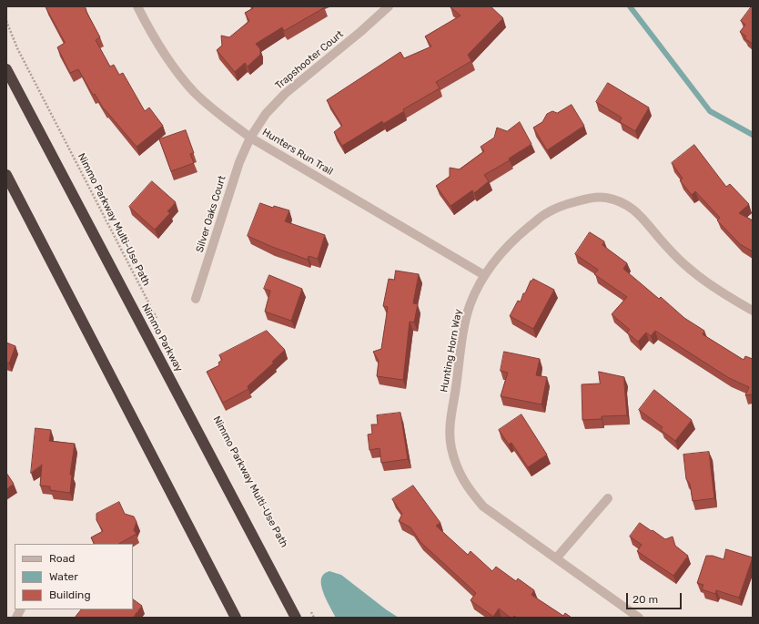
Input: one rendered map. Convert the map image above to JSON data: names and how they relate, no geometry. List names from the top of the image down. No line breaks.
{"streets":{"highway":["Nimmo Parkway"],"street":["Trapshooter Court","Hunters Run Trail","Silver Oaks Court","Hunting Horn Way"],"path":["Nimmo Parkway Multi-Use Path"]},"crossings":[["Trapshooter Court","Hunters Run Trail"],["Trapshooter Court","Silver Oaks Court"],["Hunters Run Trail","Silver Oaks Court"],["Hunters Run Trail","Hunting Horn Way"]],"legend":["Road","Water","Building"],"scale_bar":"20 m"}
